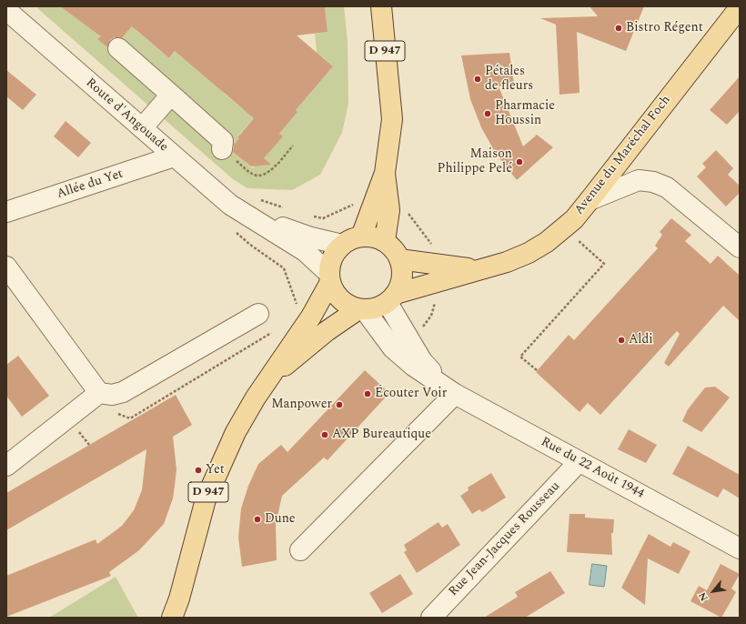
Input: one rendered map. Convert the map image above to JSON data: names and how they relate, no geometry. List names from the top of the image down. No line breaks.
{"streets":{"main road":["D 947","Avenue du Maréchal Foch"],"street":["Route d'Angouade","Allée du Yet","Rue du 22 Août 1944","Rue Jean-Jacques Rousseau"]},"crossings":[["D 947","Route d'Angouade"],["D 947","Avenue du Maréchal Foch"],["D 947","Rue du 22 Août 1944"],["Route d'Angouade","Avenue du Maréchal Foch"],["Route d'Angouade","Allée du Yet"],["Route d'Angouade","Rue du 22 Août 1944"],["Avenue du Maréchal Foch","Rue du 22 Août 1944"],["Rue du 22 Août 1944","Rue Jean-Jacques Rousseau"]],"places":["Bistro Régent","Pétales de fleurs","Pharmacie Houssin","Maison Philippe Pelé","Aldi","Écouter Voir","Manpower","AXP Bureautique","Yet","Dune"],"north":"bottom left"}
